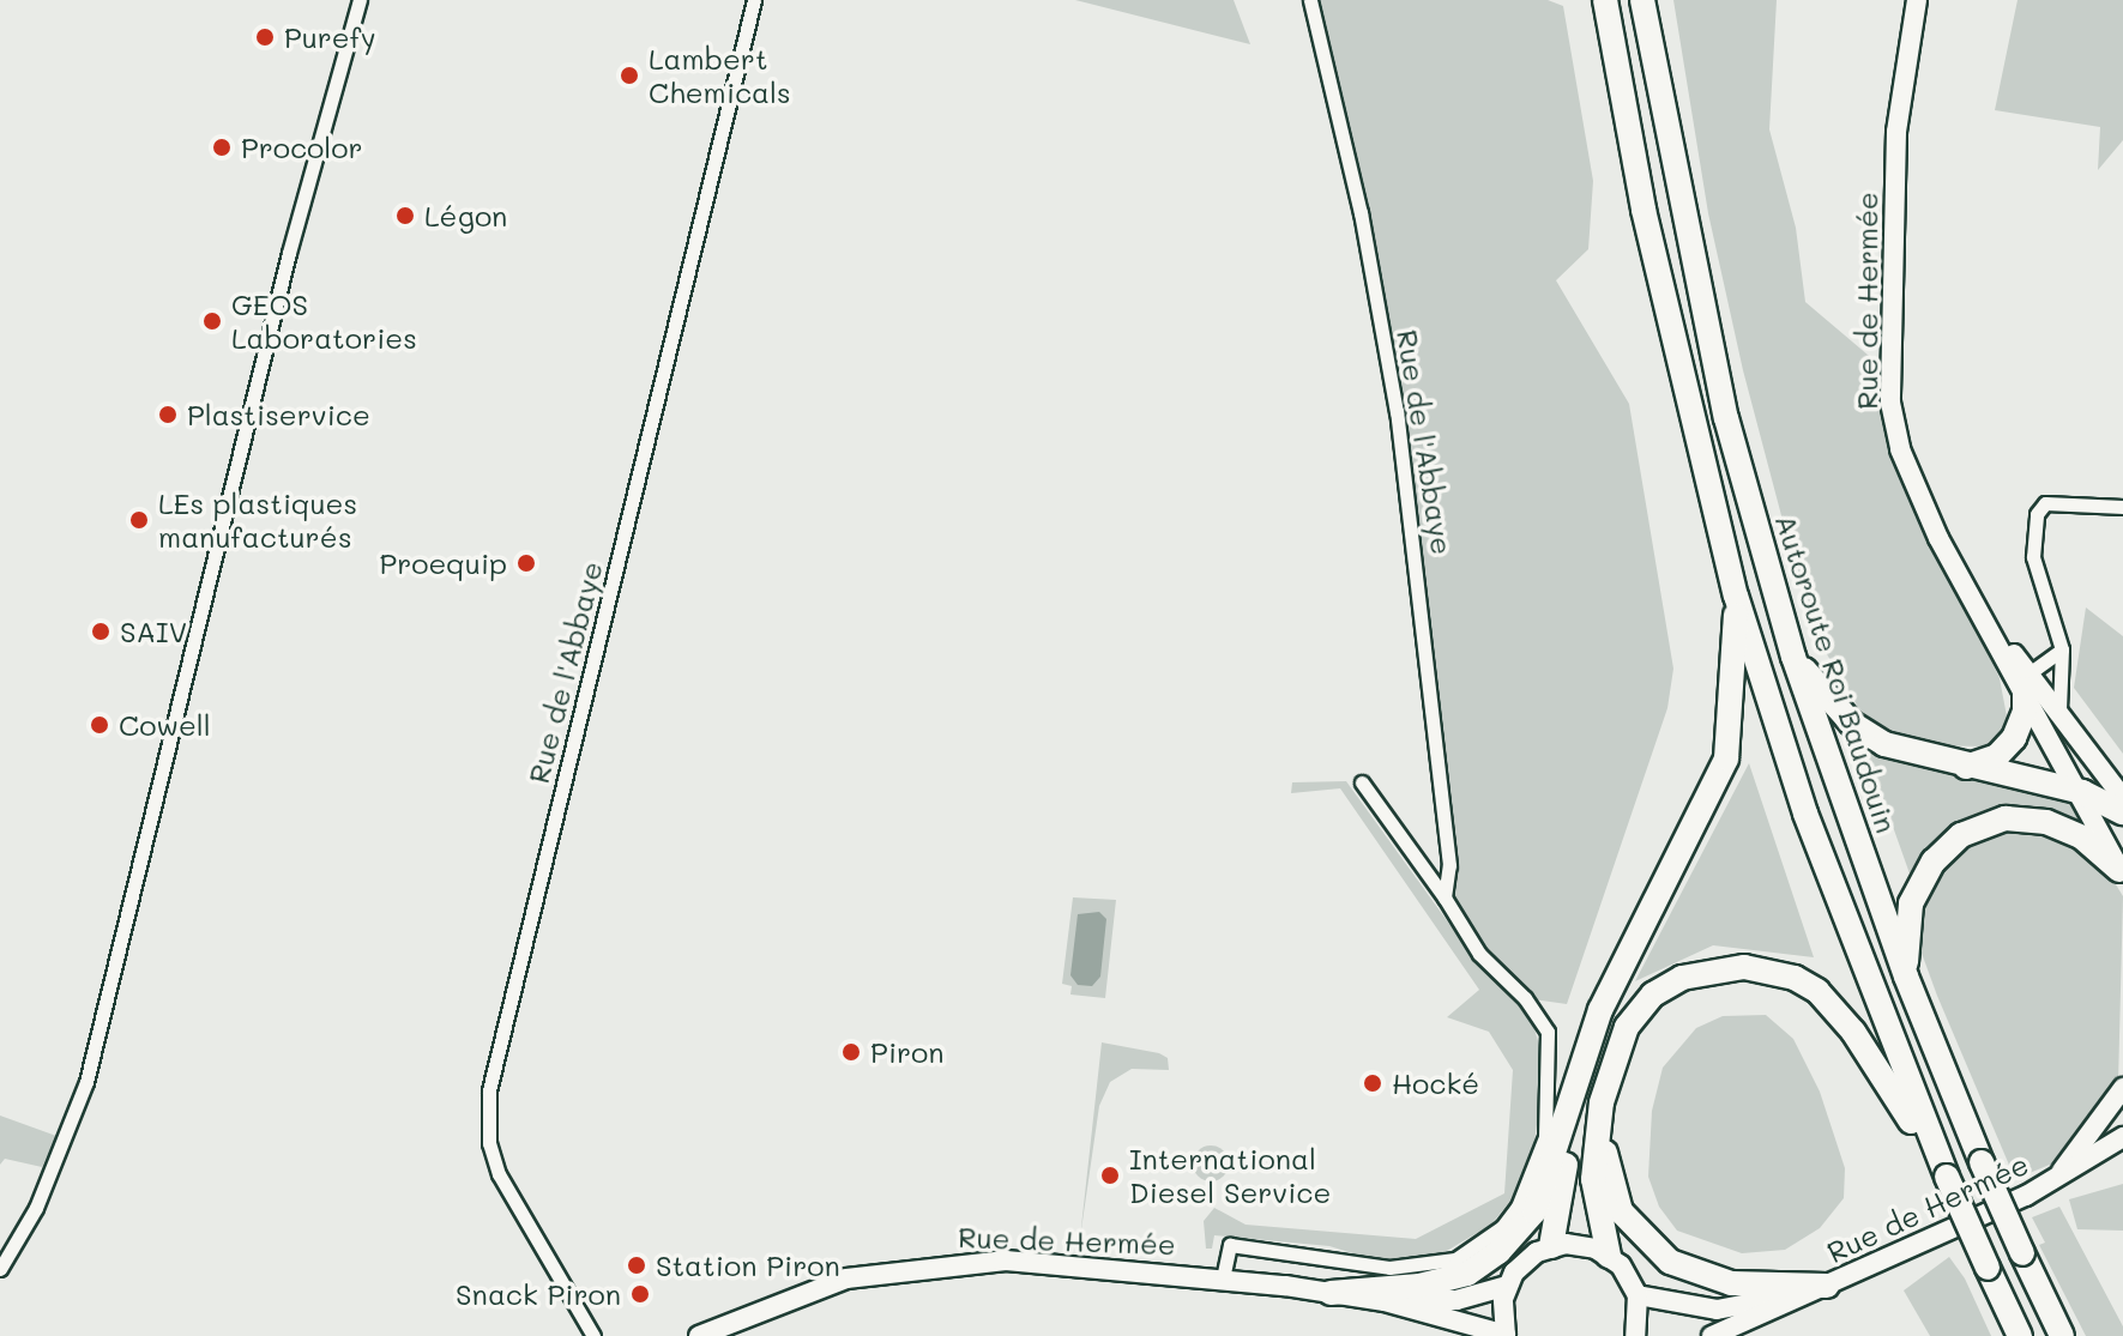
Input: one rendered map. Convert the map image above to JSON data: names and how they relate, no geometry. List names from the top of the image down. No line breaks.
{"streets":{"highway":["Autoroute Roi Baudouin"],"street":["Rue de Hermée","Rue de l'Abbaye"]},"places":["Purefy","Lambert Chemicals","Procolor","Légon","GEOS Laboratories","Plastiservice","LEs plastiques manufacturés","Proequip","SAIV","Cowell","Piron","Hocké","International Diesel Service","Station Piron","Snack Piron"]}
